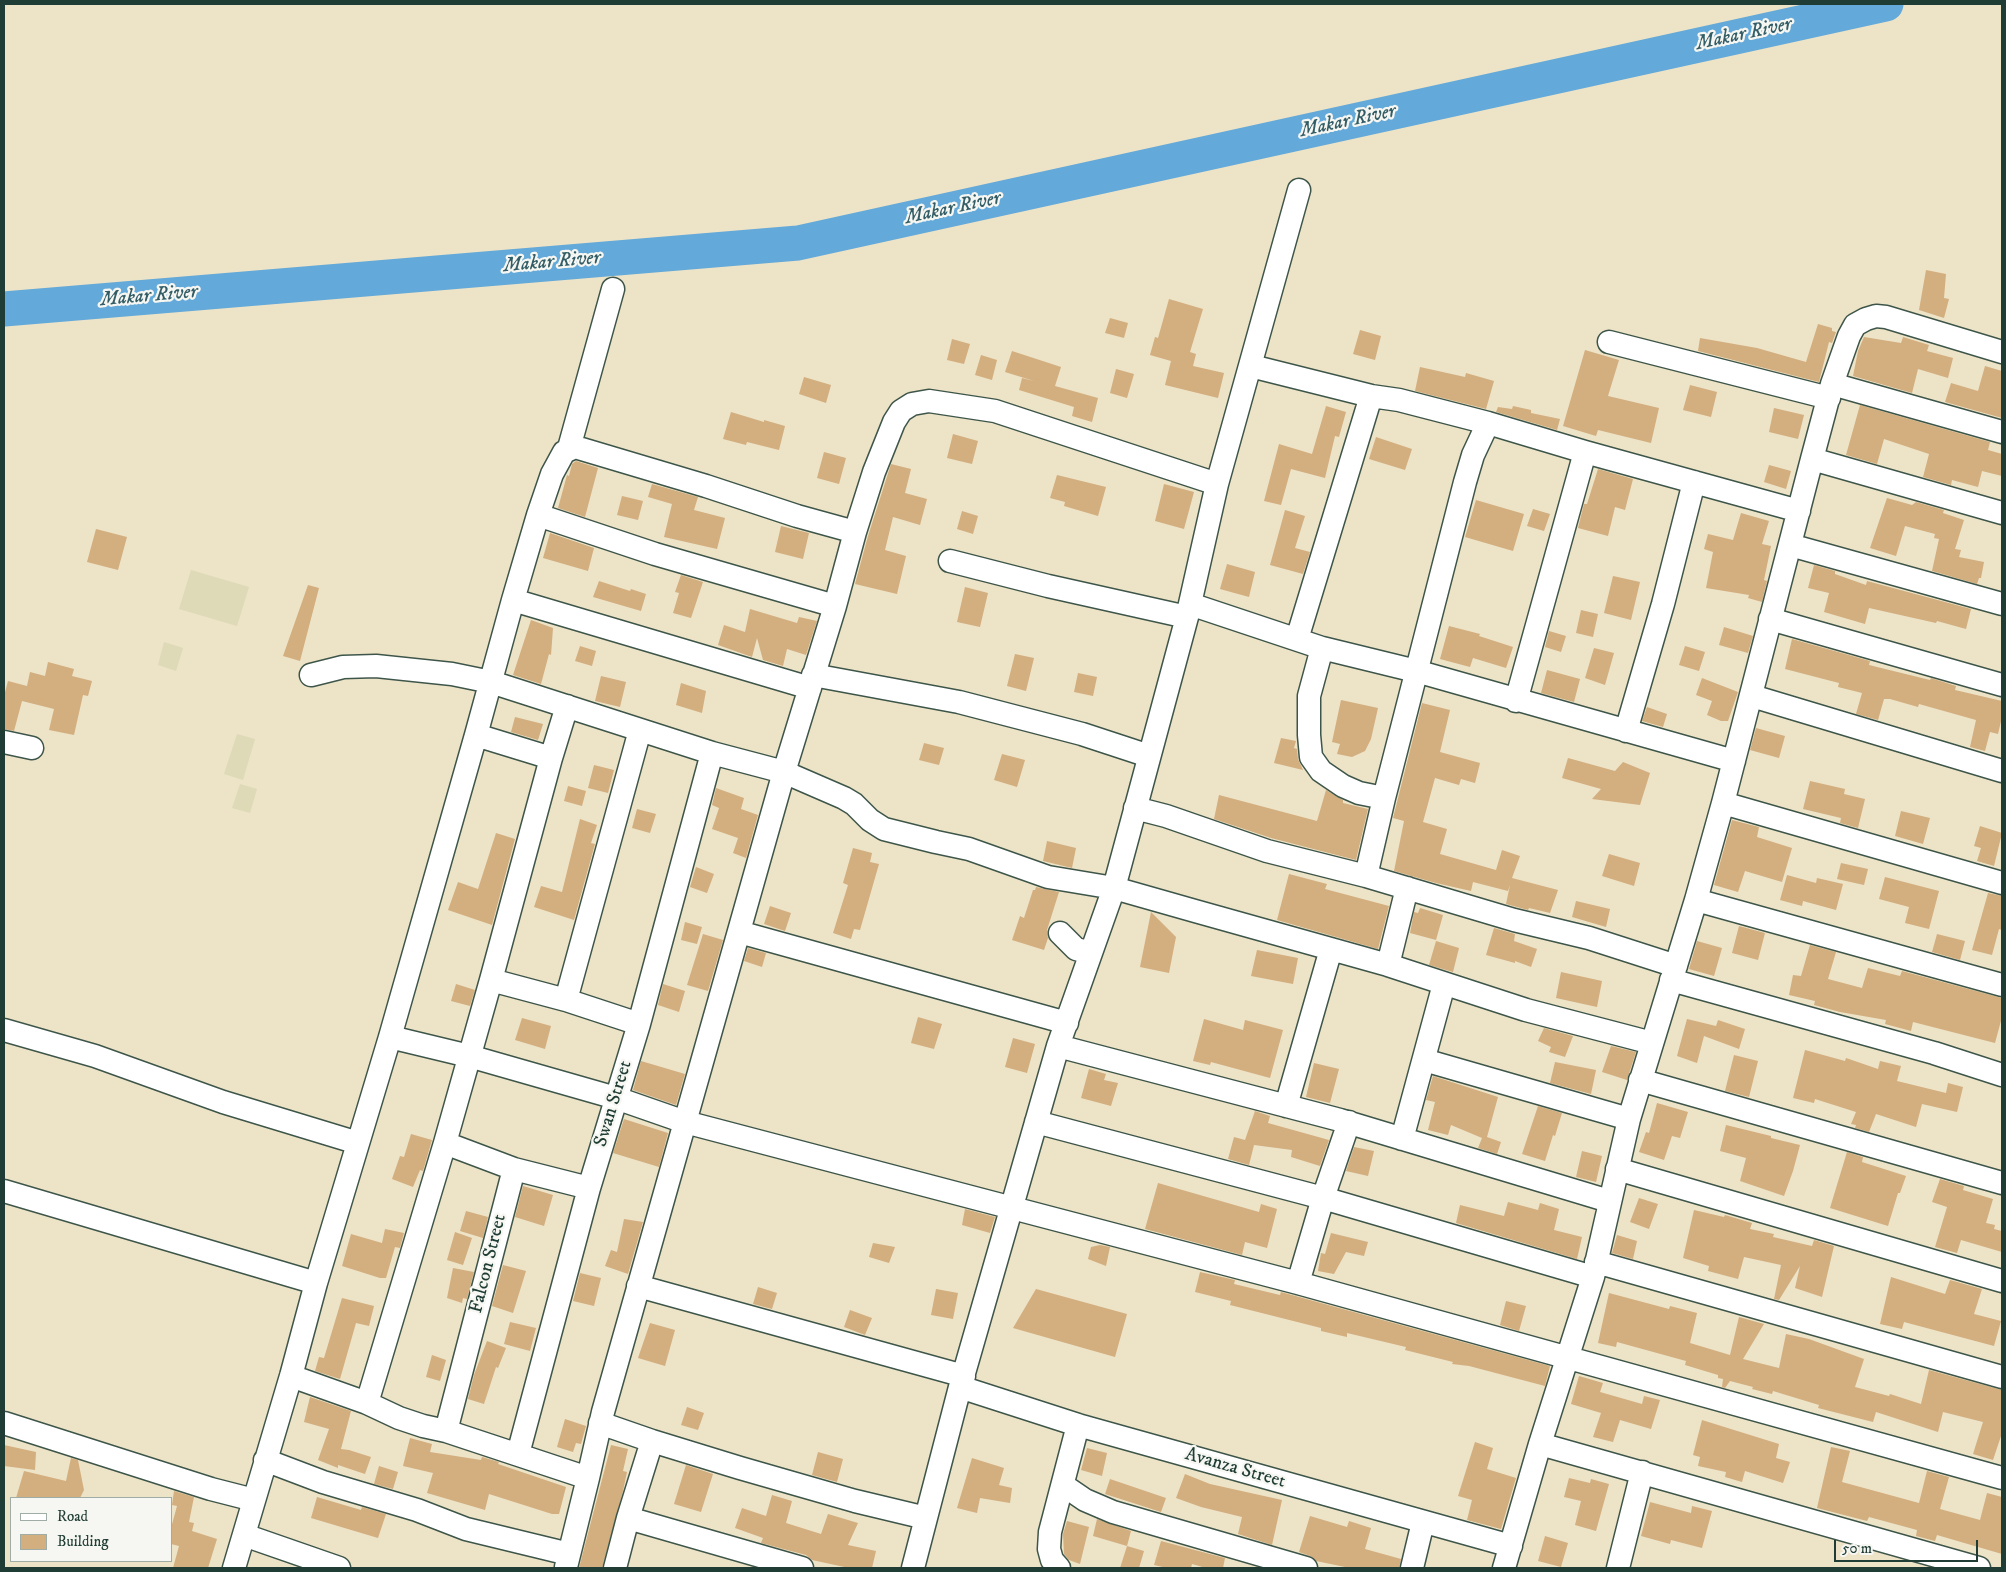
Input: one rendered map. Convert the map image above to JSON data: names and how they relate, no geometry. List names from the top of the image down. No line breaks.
{"streets":{"street":["Swan Street","Falcon Street","Avanza Street"]},"water":["Makar River"],"legend":["Road","Building"],"scale_bar":"50 m"}
